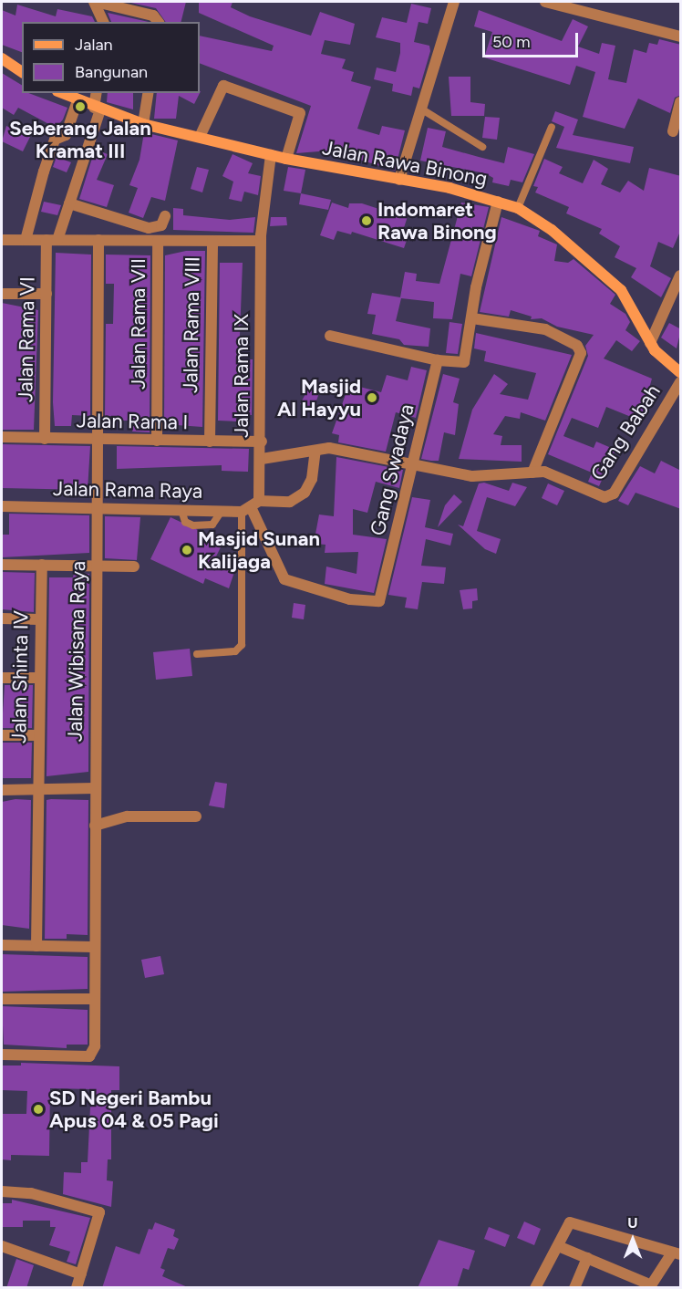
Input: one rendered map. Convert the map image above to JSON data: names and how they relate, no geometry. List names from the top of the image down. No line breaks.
{"streets":{"main road":["Jalan Rawa Binong"],"street":["Jalan Rama VII","Jalan Rama VIII","Jalan Rama VI","Jalan Rama IX","Jalan Rama I","Gang Babah","Gang Swadaya","Jalan Rama Raya","Jalan Wibisana Raya","Jalan Shinta IV"]},"crossings":[["Jalan Rawa Binong","Jalan Rama VI"],["Jalan Rawa Binong","Jalan Rama IX"],["Jalan Rama VII","Jalan Rama I"],["Jalan Rama VIII","Jalan Rama I"],["Jalan Rama VI","Jalan Rama I"],["Jalan Rama IX","Jalan Rama I"],["Jalan Rama IX","Gang Babah"],["Jalan Rama IX","Gang Swadaya"],["Jalan Rama IX","Jalan Rama Raya"],["Jalan Rama I","Jalan Wibisana Raya"],["Gang Babah","Gang Swadaya"],["Gang Babah","Jalan Rama Raya"],["Gang Swadaya","Jalan Rama Raya"],["Jalan Rama Raya","Jalan Wibisana Raya"]],"places":["Seberang Jalan Kramat III","Indomaret Rawa Binong","Masjid Al Hayyu","Masjid Sunan Kalijaga","SD Negeri Bambu Apus 04 & 05 Pagi"],"legend":["Jalan","Bangunan"],"scale_bar":"50 m","north":"top"}
